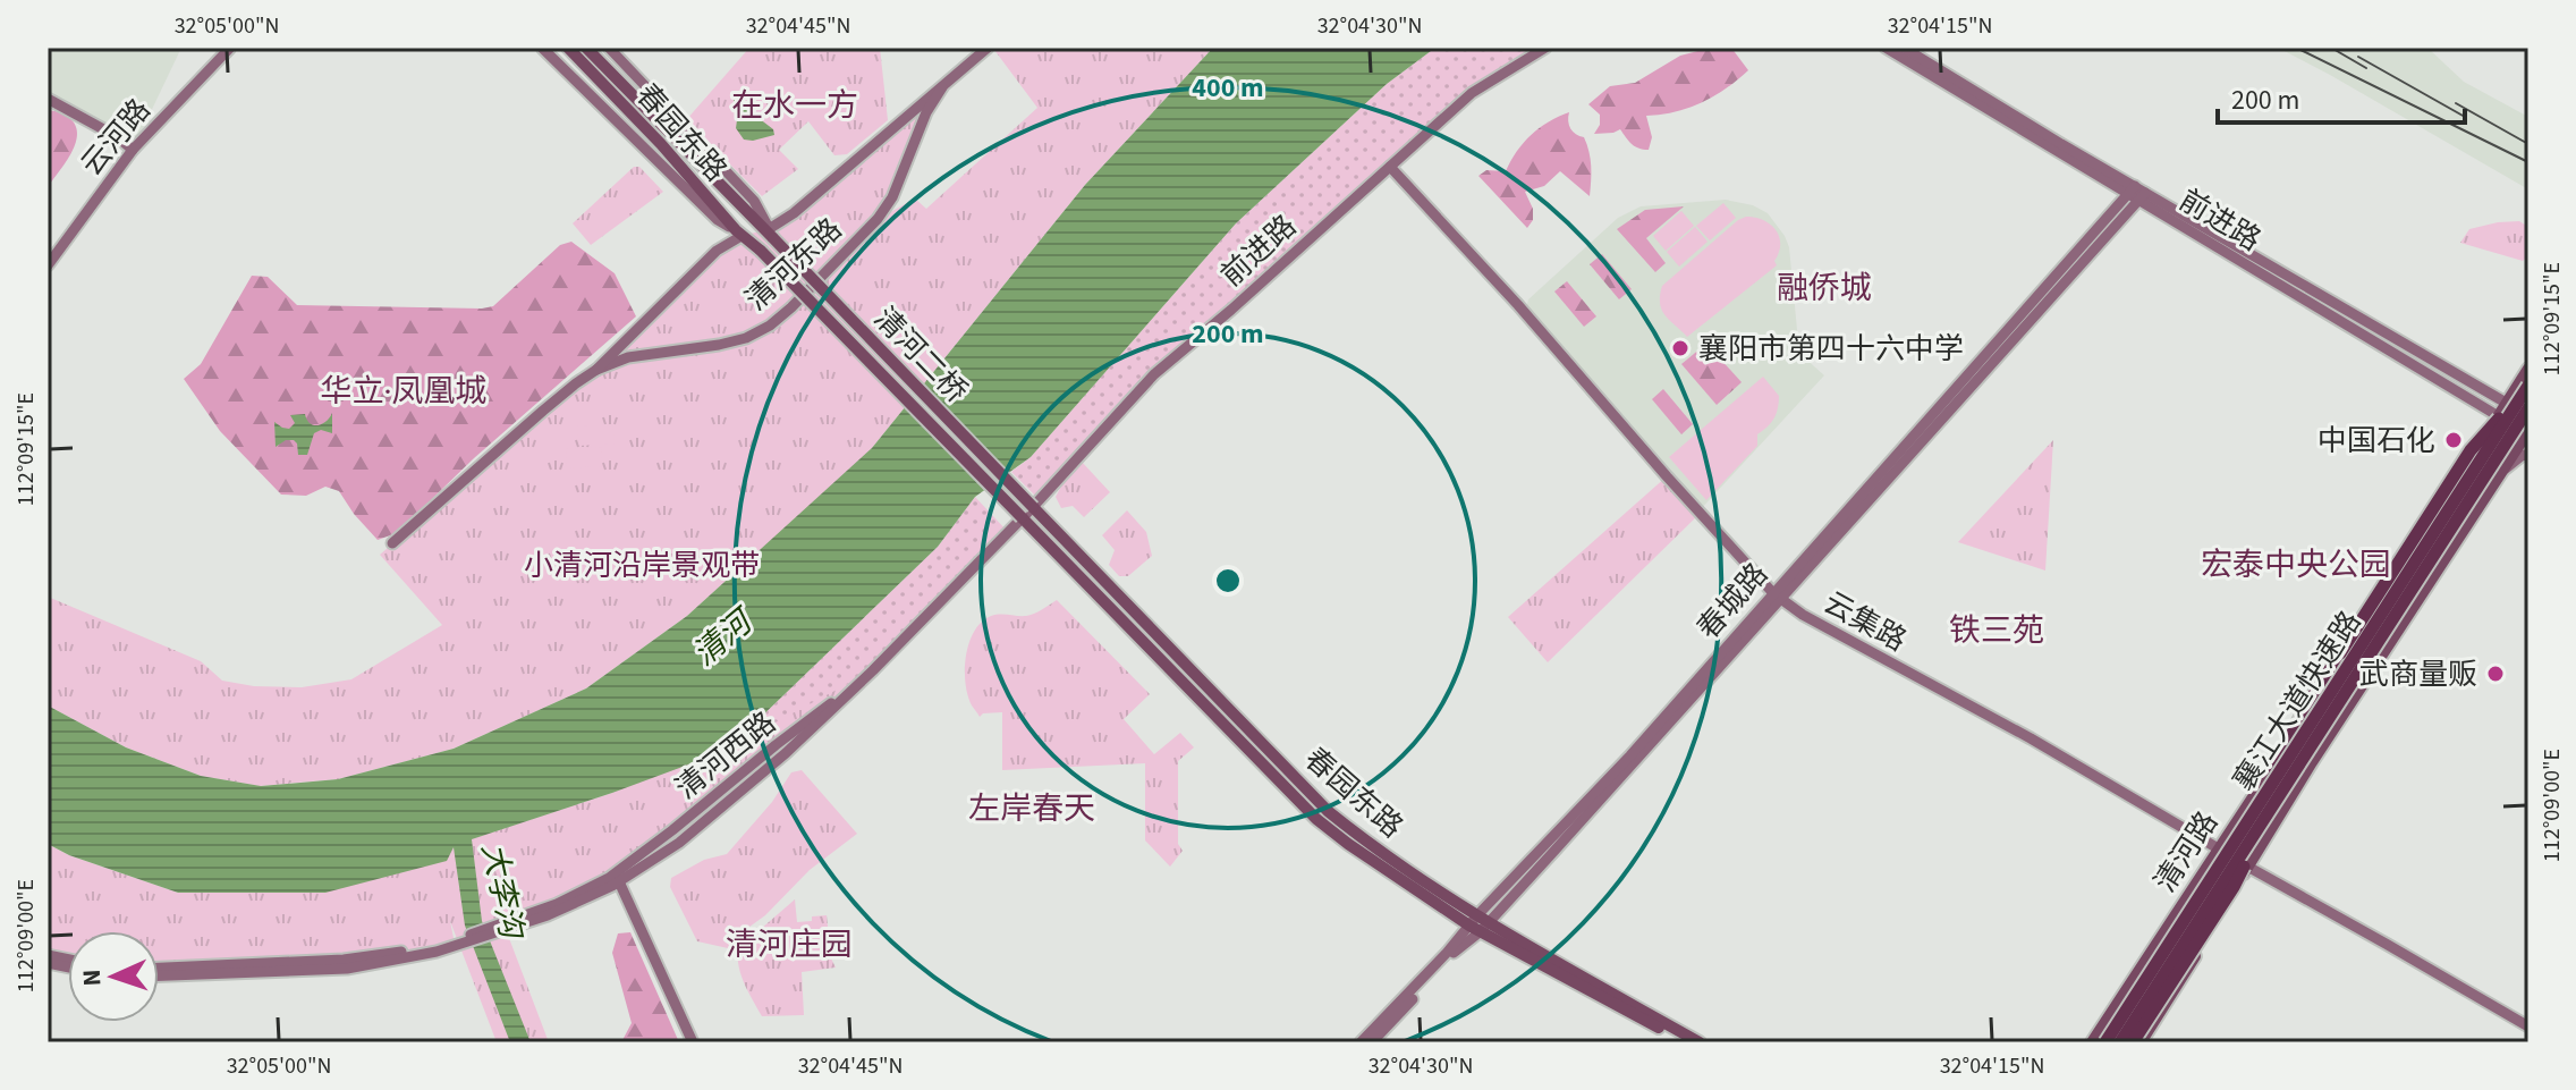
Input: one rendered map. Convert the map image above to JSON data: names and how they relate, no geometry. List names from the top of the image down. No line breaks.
{"streets":{"highway":["襄江大道快速路"],"main road":["春园东路","清河二桥","清河路"],"street":["云河路","前进路","清河东路","春城路","云集路"]},"crossings":[["春园东路","前进路"],["春园东路","清河东路"],["春园东路","清河二桥"],["春园东路","春城路"],["前进路","清河二桥"],["前进路","春城路"],["前进路","云集路"],["前进路","清河路"],["清河东路","清河二桥"],["春城路","云集路"],["云集路","清河路"]],"districts":["在水一方","融侨城","华立·凤凰城","宏泰中央公园","铁三苑","左岸春天","清河庄园"],"water":["清河","大李沟"],"parks":["小清河沿岸景观带"],"places":["襄阳市第四十六中学","中国石化","武商量贩"],"scale_bar":"200 m","north":"left","coordinates":["32°05'00\"N","32°04'45\"N","32°04'30\"N","32°04'15\"N","112°09'15\"E","112°09'00\"E"],"rings":["400 m","200 m"]}
